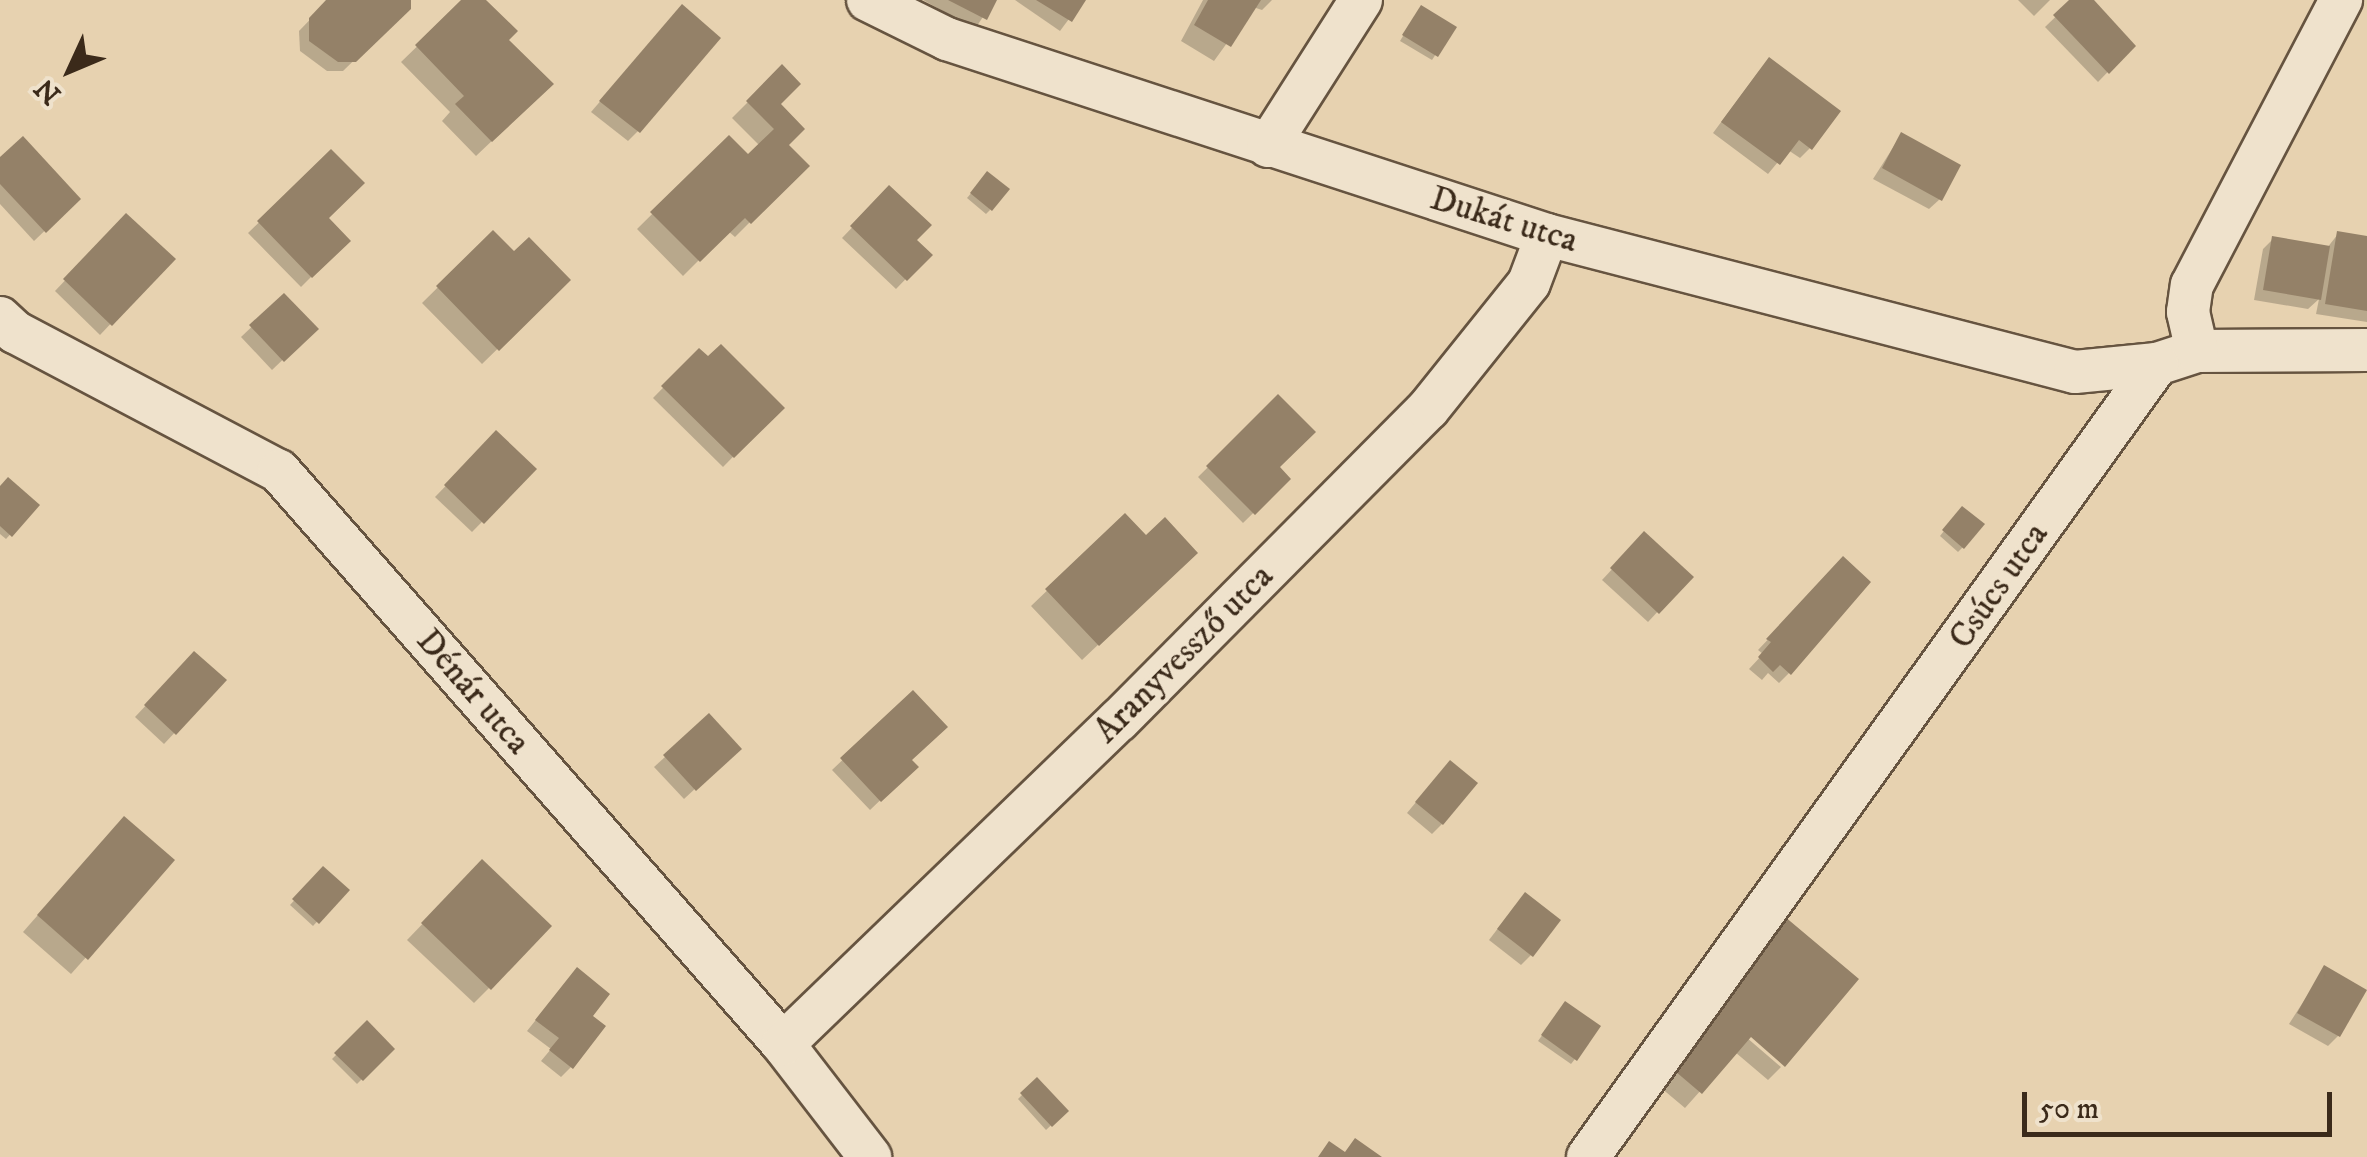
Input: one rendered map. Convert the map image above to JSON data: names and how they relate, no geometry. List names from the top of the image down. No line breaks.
{"streets":{"street":["Dukát utca","Csúcs utca","Aranyvessző utca","Dénár utca"]},"crossings":[["Dukát utca","Csúcs utca"],["Dukát utca","Aranyvessző utca"],["Aranyvessző utca","Dénár utca"]],"scale_bar":"50 m","north":"bottom left"}
